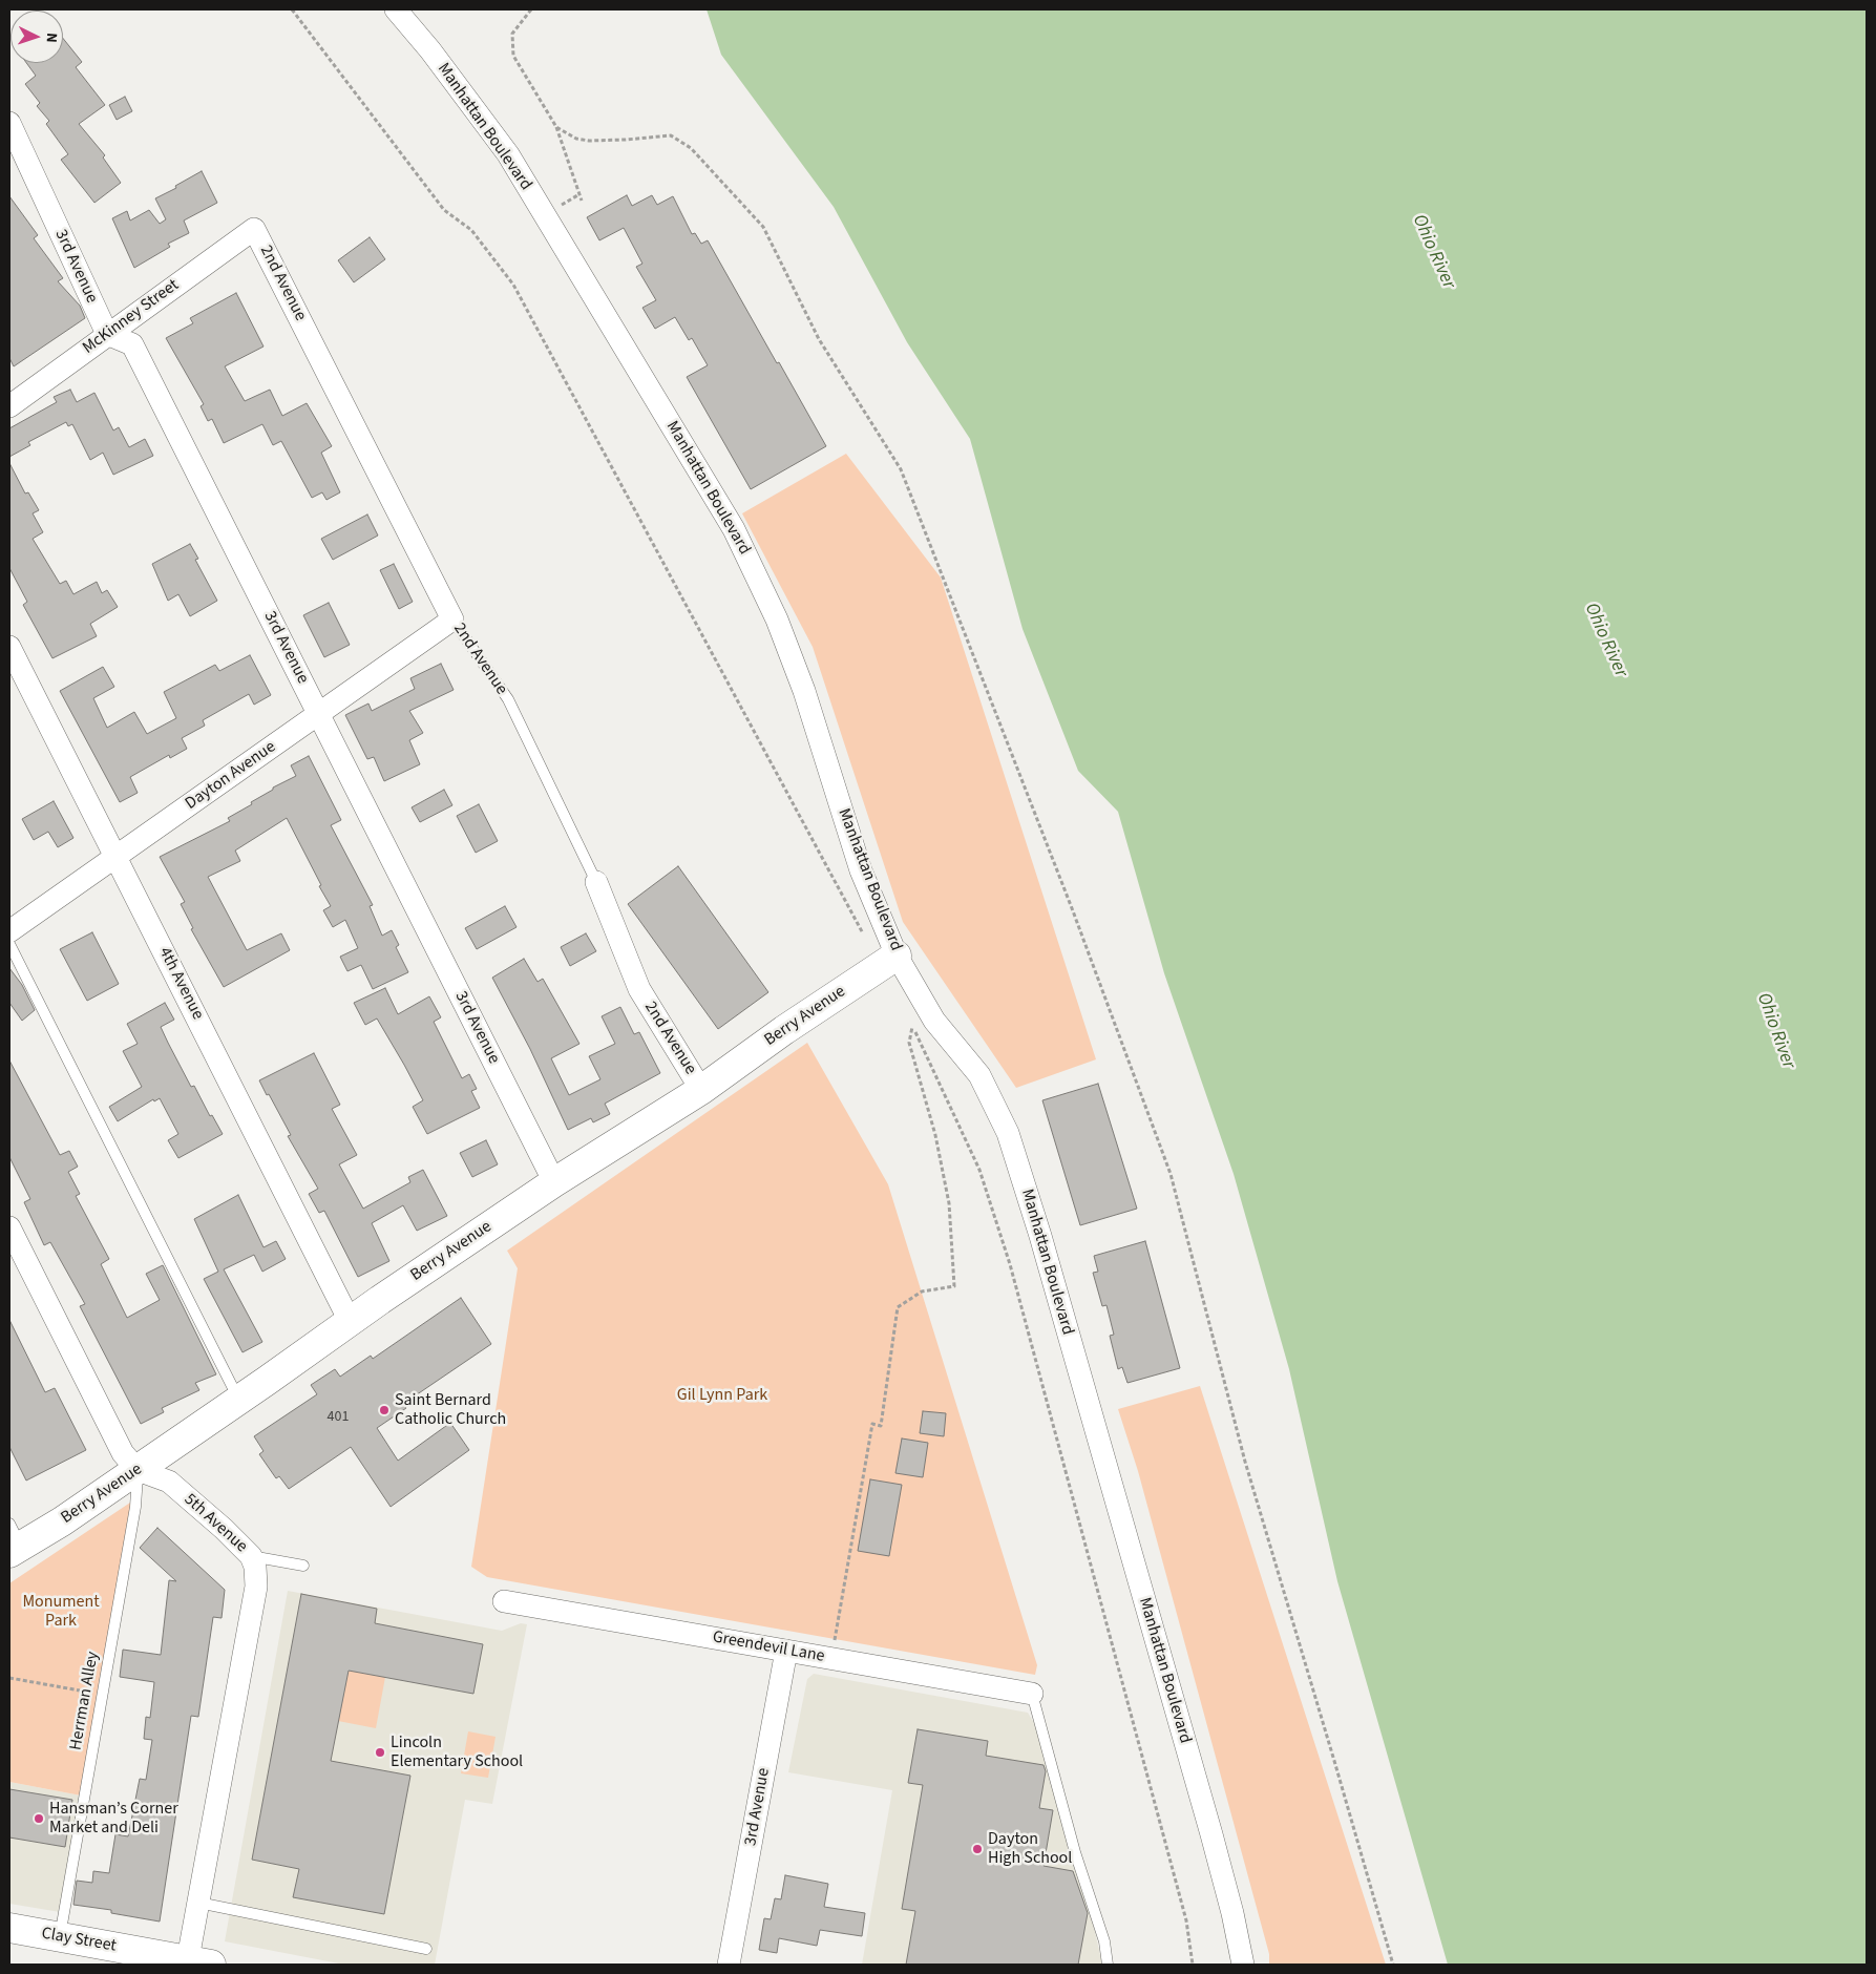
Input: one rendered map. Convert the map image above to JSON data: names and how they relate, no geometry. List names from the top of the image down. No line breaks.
{"streets":{"street":["Manhattan Boulevard","3rd Avenue","2nd Avenue","McKinney Street","Dayton Avenue","4th Avenue","Berry Avenue","5th Avenue","Greendevil Lane","Clay Street"],"lane":["Herrman Alley"]},"crossings":[["Manhattan Boulevard","Berry Avenue"],["3rd Avenue","McKinney Street"],["3rd Avenue","Dayton Avenue"],["3rd Avenue","Berry Avenue"],["3rd Avenue","Greendevil Lane"],["2nd Avenue","McKinney Street"],["2nd Avenue","Dayton Avenue"],["2nd Avenue","Berry Avenue"],["Dayton Avenue","4th Avenue"],["4th Avenue","Berry Avenue"],["Berry Avenue","5th Avenue"],["Berry Avenue","Herrman Alley"],["5th Avenue","Herrman Alley"],["5th Avenue","Clay Street"],["Herrman Alley","Clay Street"]],"water":["Ohio River"],"parks":["Gil Lynn Park","Monument Park"],"places":["Saint Bernard Catholic Church","Lincoln Elementary School","Hansman’s Corner Market and Deli","Dayton High School"],"house_numbers":["401"],"north":"right"}
